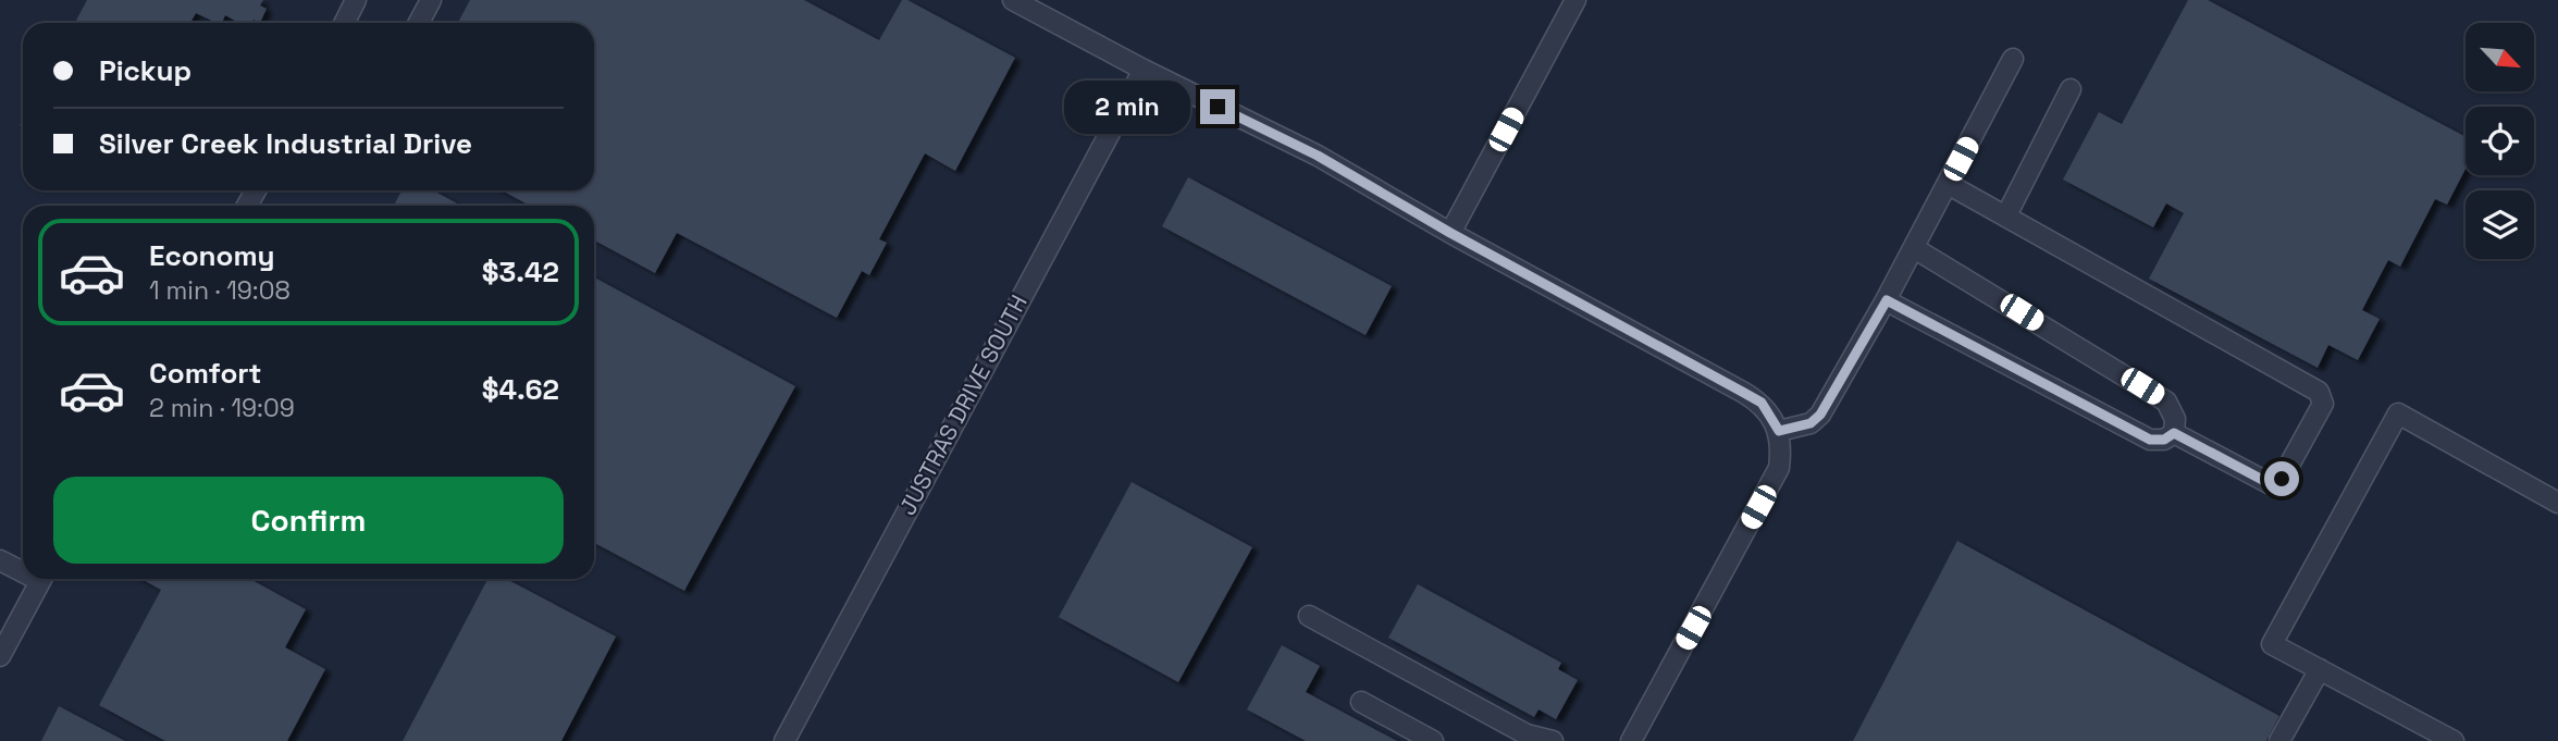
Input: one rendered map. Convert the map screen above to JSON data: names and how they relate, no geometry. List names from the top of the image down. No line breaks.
{"streets":{"street":["JUSTRAS DRIVE SOUTH"]},"north":"bottom right","page":{"banner":["Pickup","Silver Creek Industrial Drive"],"bubble":"2 min","list":[{"name":"Economy","note":"1 min · 19:08","value":"$3.42"},{"name":"Comfort","note":"2 min · 19:09","value":"$4.62"}],"buttons":"Confirm"}}
